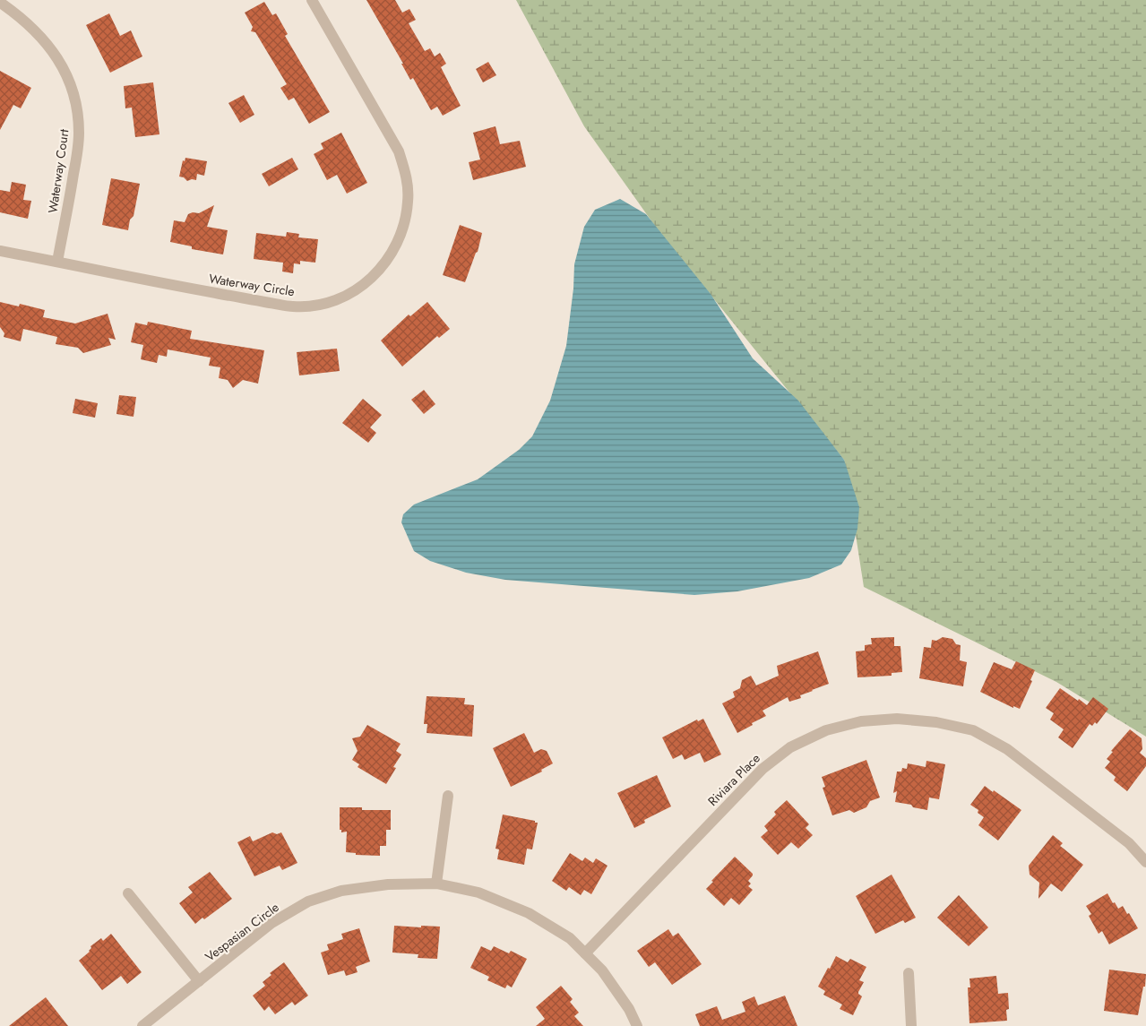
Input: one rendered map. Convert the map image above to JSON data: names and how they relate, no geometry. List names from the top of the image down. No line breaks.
{"streets":{"street":["Waterway Court","Waterway Circle","Riviara Place","Vespasian Circle"]},"crossings":[["Waterway Court","Waterway Circle"],["Riviara Place","Vespasian Circle"]]}
